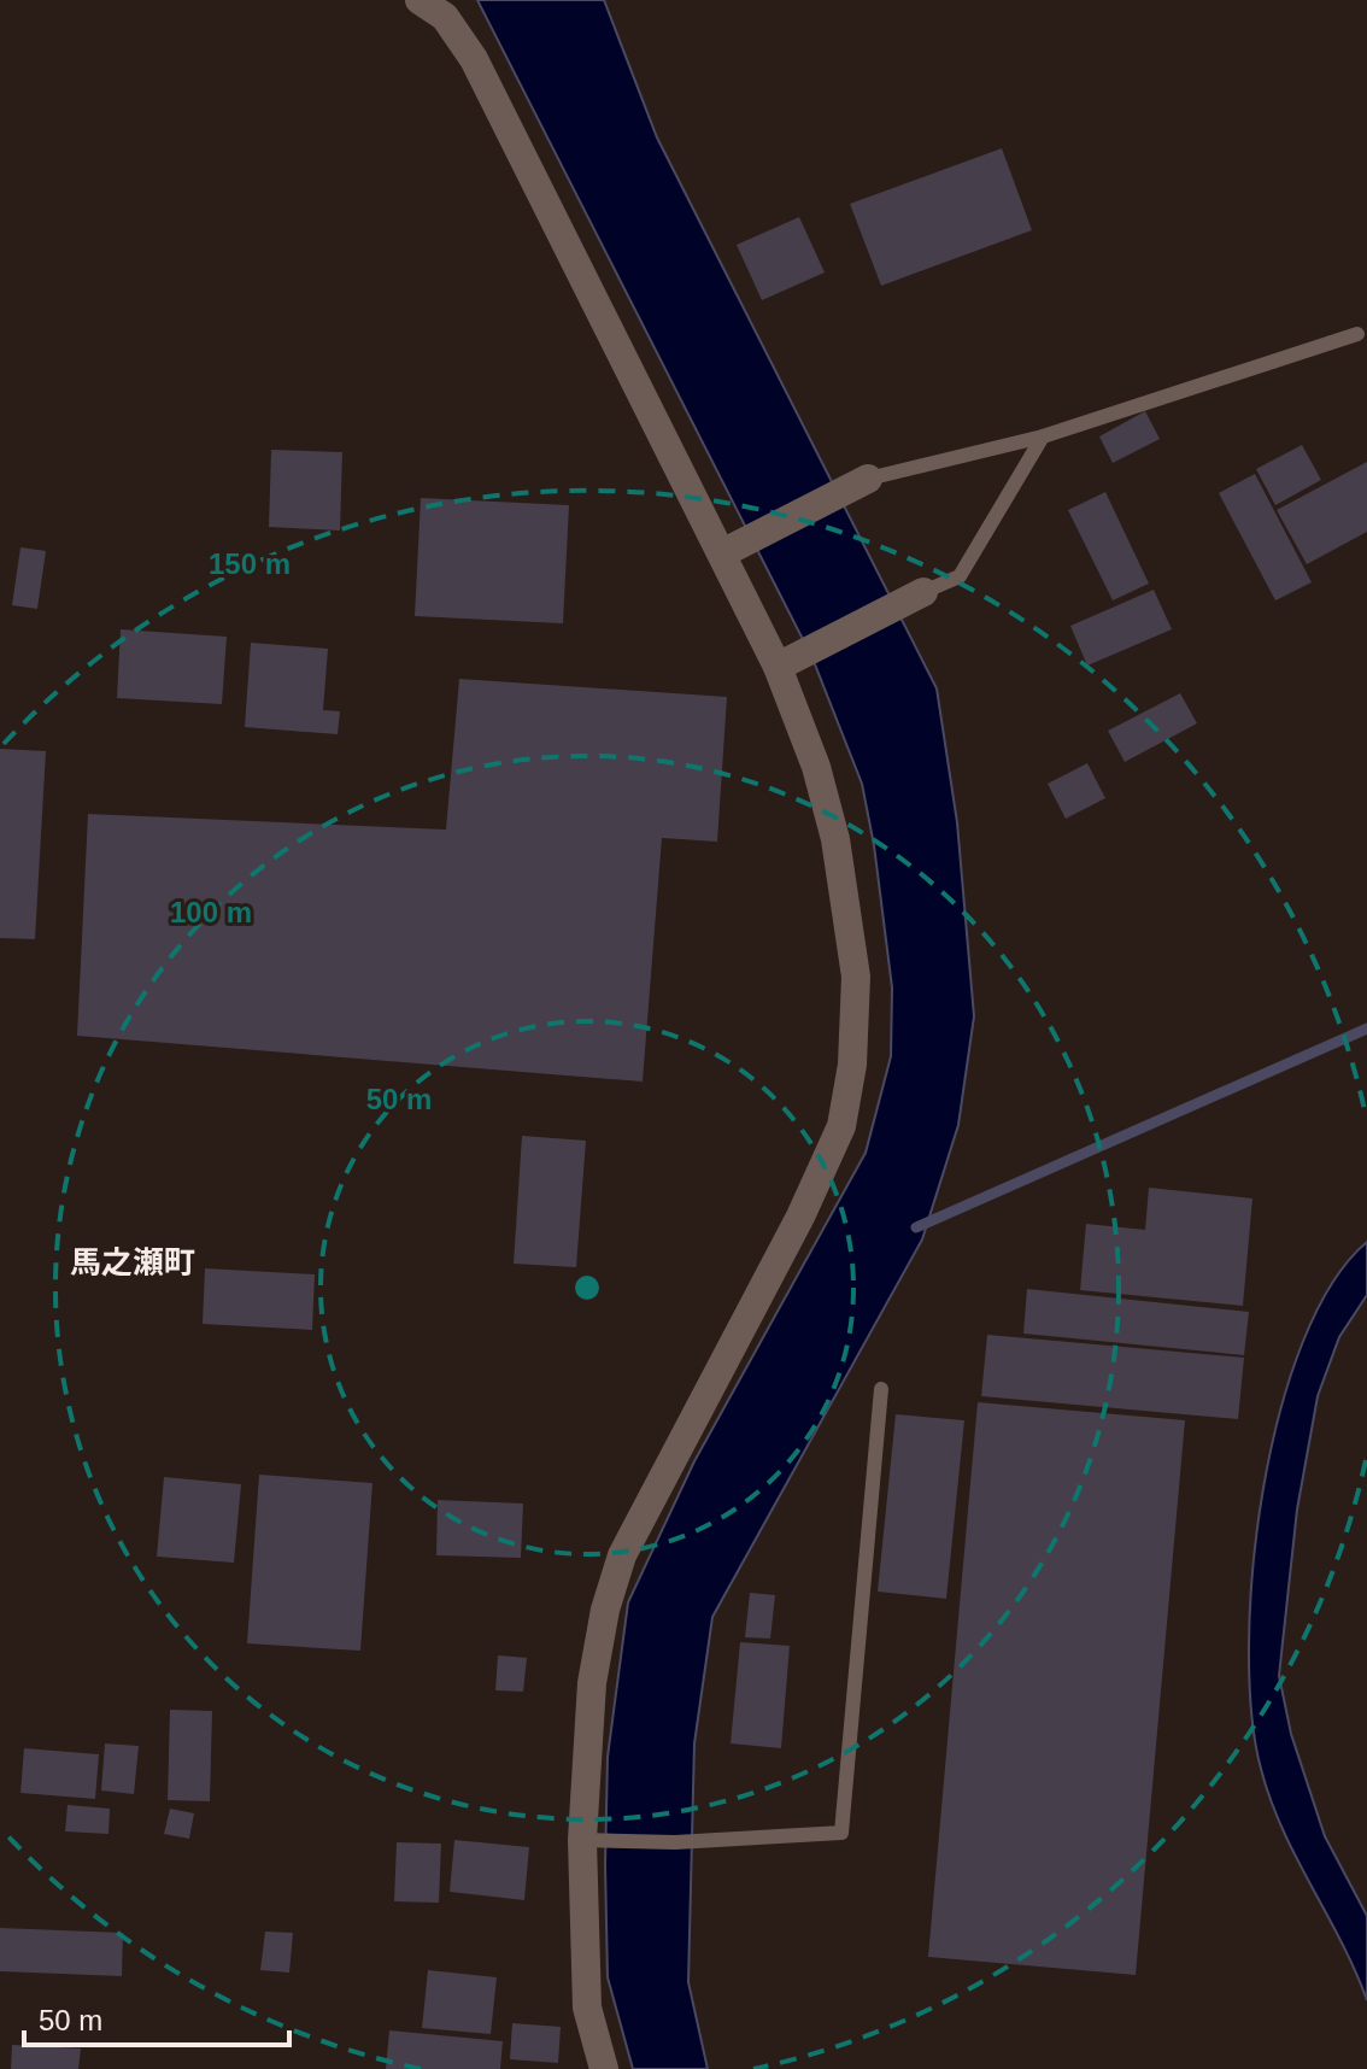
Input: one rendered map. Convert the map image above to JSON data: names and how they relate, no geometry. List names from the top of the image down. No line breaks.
{"districts":["馬之瀬町"],"scale_bar":"50 m","rings":["150 m","100 m","50 m"]}
